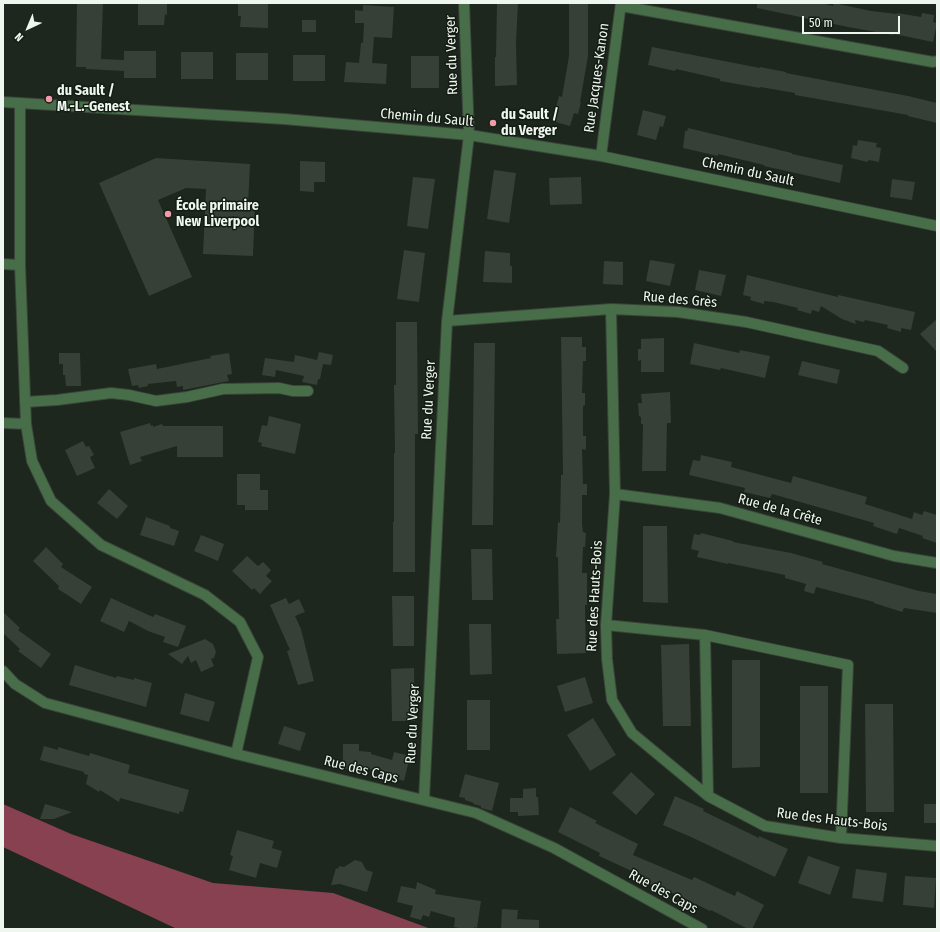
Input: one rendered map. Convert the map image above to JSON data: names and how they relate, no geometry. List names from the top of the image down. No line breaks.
{"streets":{"street":["Rue du Verger","Rue Jacques-Kanon","Chemin du Sault","Rue des Grès","Rue de la Crête","Rue des Hauts-Bois","Rue des Caps"]},"crossings":[["Rue du Verger","Chemin du Sault"],["Rue du Verger","Rue des Grès"],["Rue du Verger","Rue des Caps"],["Rue Jacques-Kanon","Chemin du Sault"],["Rue des Grès","Rue des Hauts-Bois"],["Rue de la Crête","Rue des Hauts-Bois"]],"places":["du Sault / M.-L.-Genest","du Sault / du Verger","École primaire New Liverpool"],"scale_bar":"50 m","north":"bottom left"}
